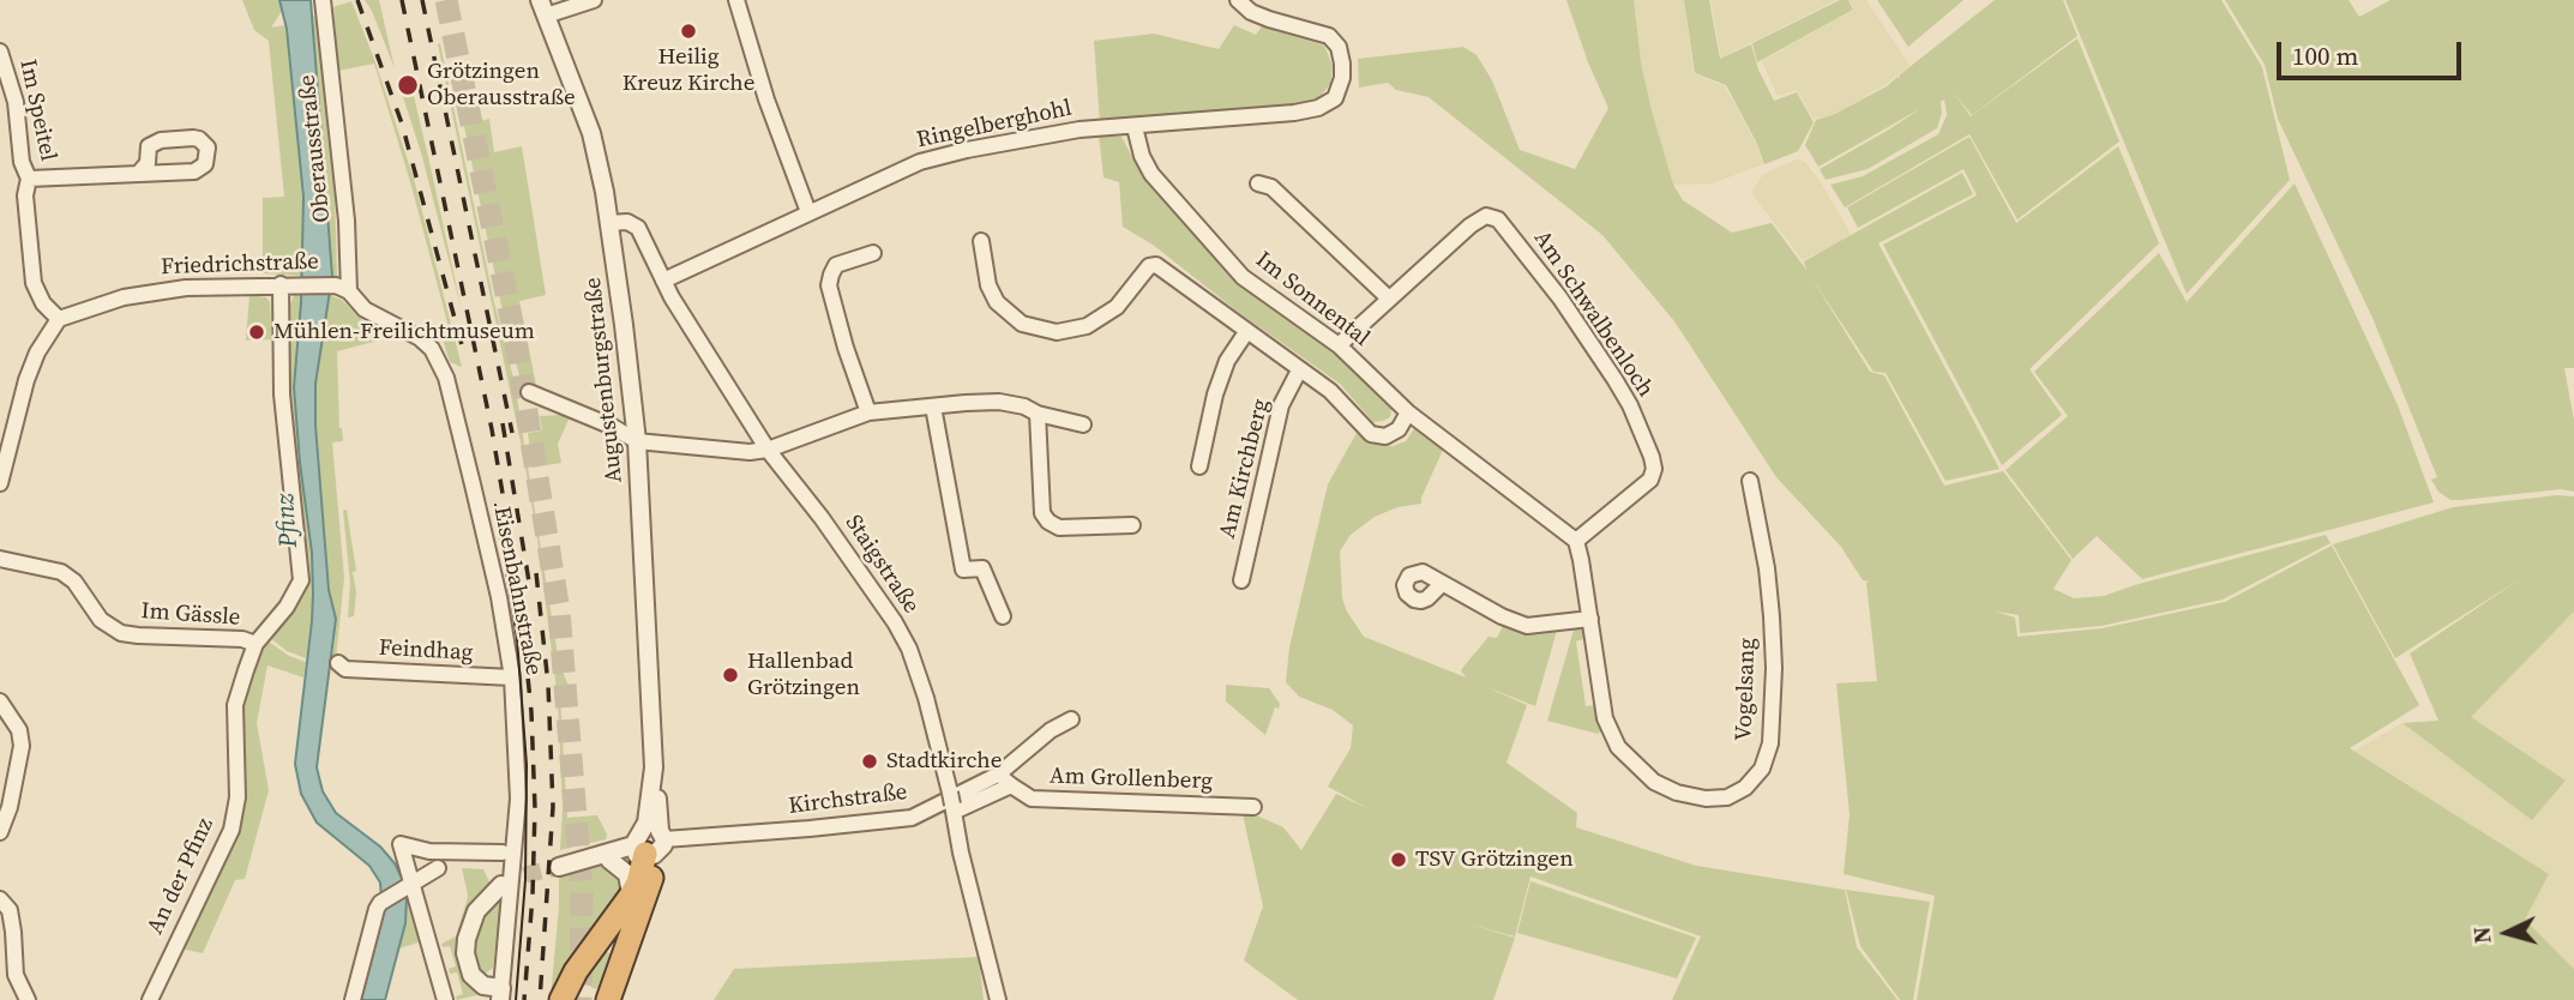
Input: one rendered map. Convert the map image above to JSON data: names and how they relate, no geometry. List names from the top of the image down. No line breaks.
{"streets":{"street":["Im Speitel","Ringelberghohl","Oberausstraße","Friedrichstraße","Im Sonnental","Am Schwalbenloch","Augustenburgstraße","Am Kirchberg","Staigstraße","Eisenbahnstraße","Im Gässle","Feindhag","Vogelsang","Am Grollenberg","Kirchstraße","An der Pfinz"]},"crossings":[["Im Speitel","Friedrichstraße"],["Ringelberghohl","Im Sonnental"],["Ringelberghohl","Staigstraße"],["Oberausstraße","Friedrichstraße"],["Oberausstraße","Eisenbahnstraße"],["Friedrichstraße","Eisenbahnstraße"],["Friedrichstraße","An der Pfinz"],["Im Sonnental","Am Schwalbenloch"],["Im Sonnental","Vogelsang"],["Am Schwalbenloch","Vogelsang"],["Augustenburgstraße","Staigstraße"],["Augustenburgstraße","Kirchstraße"],["Eisenbahnstraße","Feindhag"],["Im Gässle","An der Pfinz"]],"water":["Pfinz"],"places":["Heilig Kreuz Kirche","Grötzingen Oberausstraße","Mühlen-Freilichtmuseum","Hallenbad Grötzingen","Stadtkirche","TSV Grötzingen"],"scale_bar":"100 m","north":"left"}
